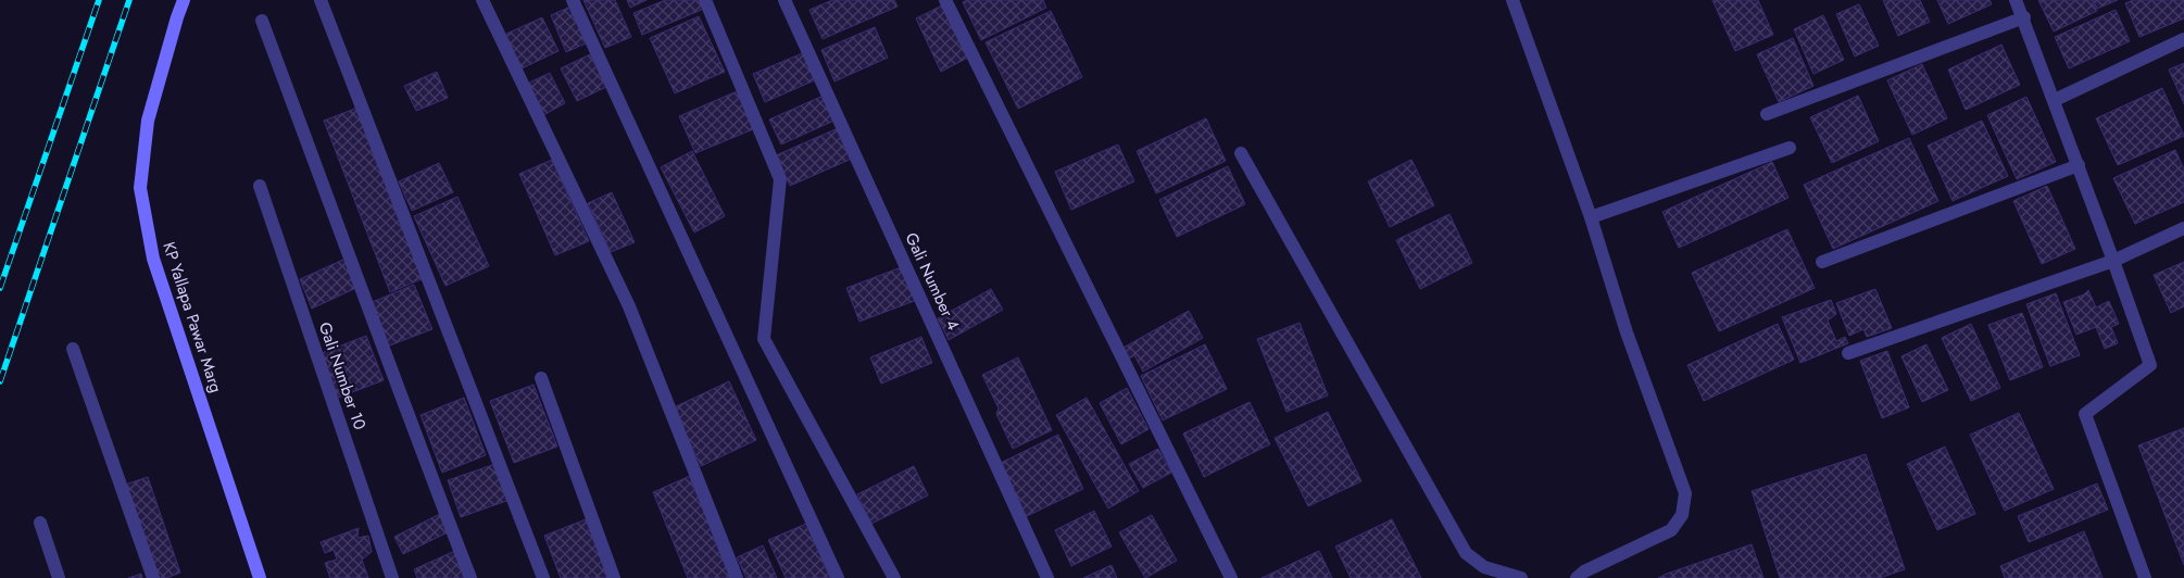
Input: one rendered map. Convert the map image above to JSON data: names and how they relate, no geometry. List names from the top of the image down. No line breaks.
{"streets":{"street":["Gali Number 4","KP Yallapa Pawar Marg","Gali Number 10"]}}
